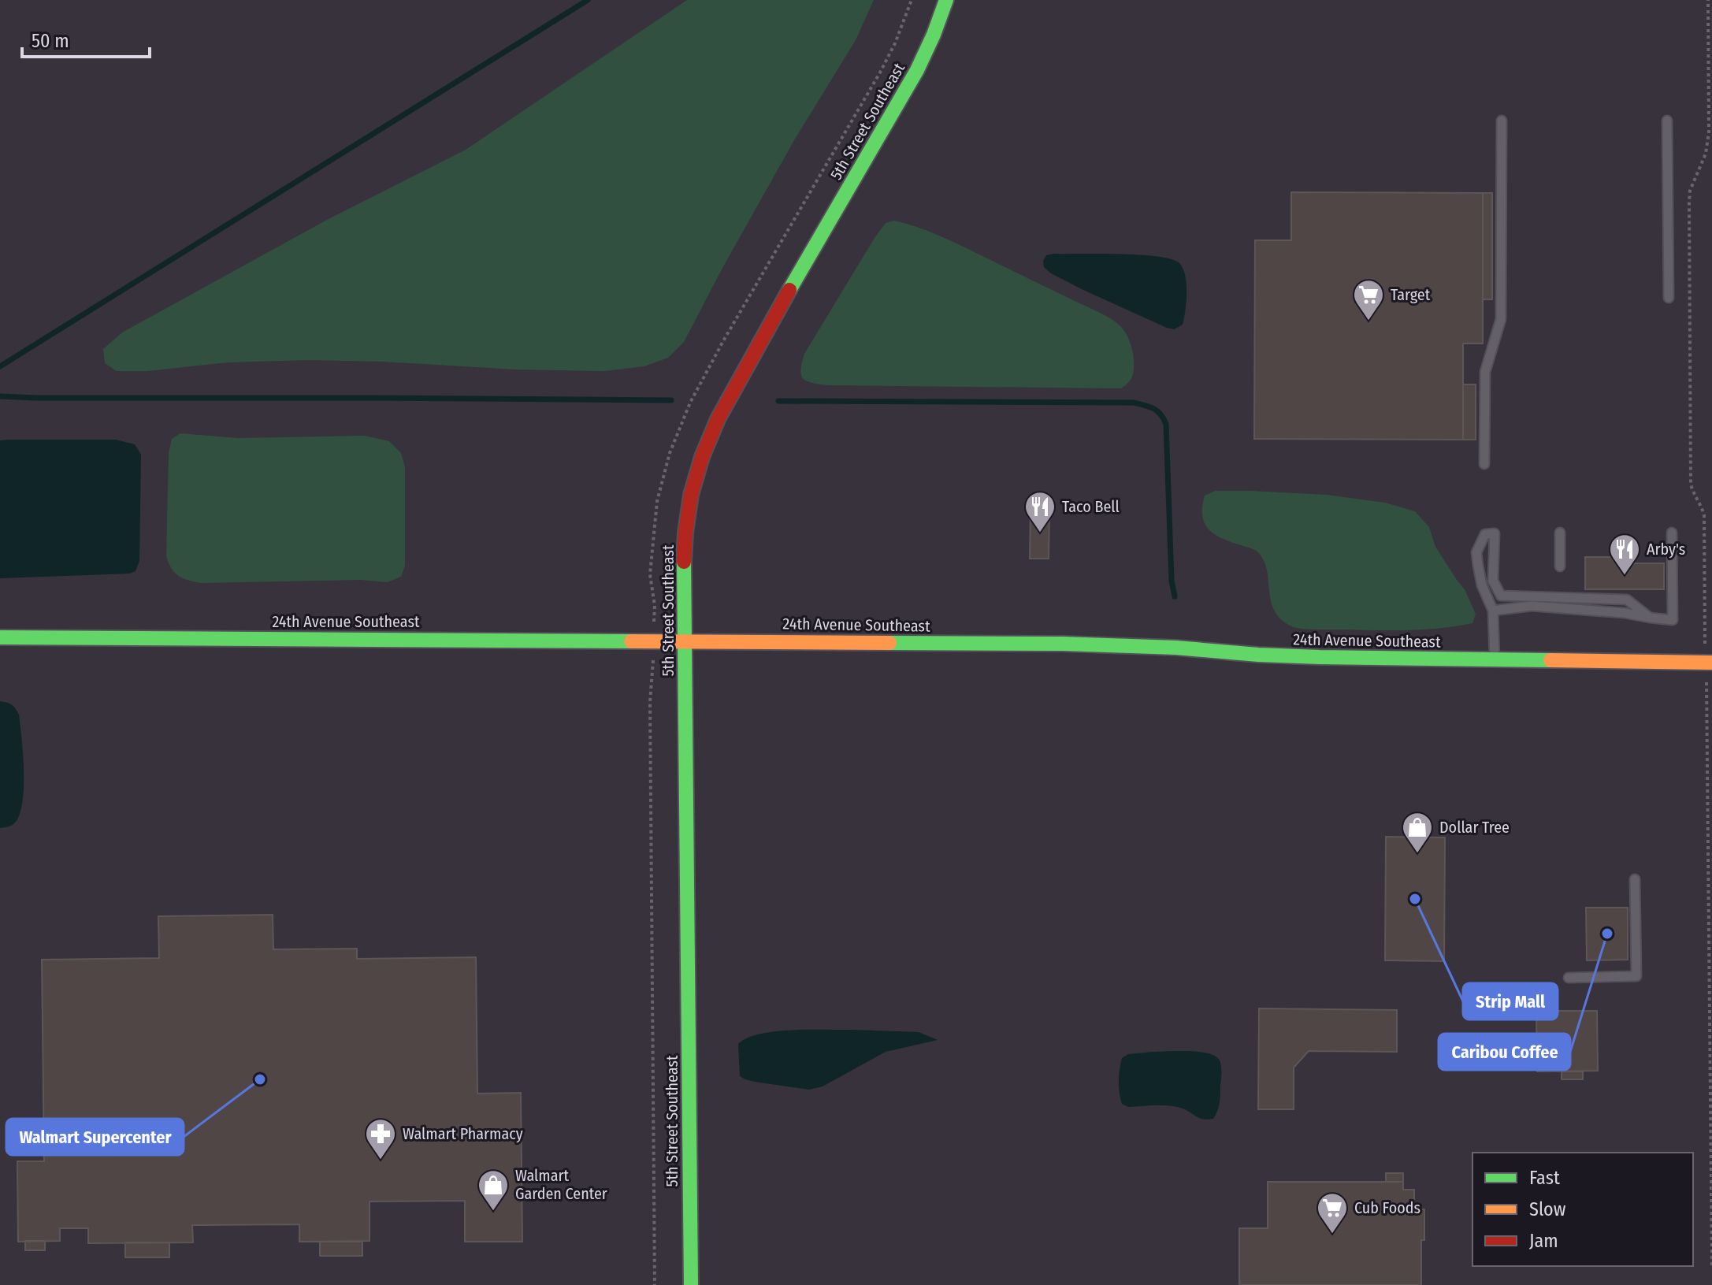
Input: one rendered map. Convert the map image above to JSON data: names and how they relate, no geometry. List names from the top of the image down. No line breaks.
{"streets":{"street":["5th Street Southeast","24th Avenue Southeast"]},"crossings":[["5th Street Southeast","24th Avenue Southeast"]],"places":{"supermarket":["Target","Cub Foods"],"restaurant":["Taco Bell","Arby's"],"shop":["Dollar Tree","Walmart Garden Center"],"other":["Strip Mall","Caribou Coffee","Walmart Supercenter"],"pharmacy":["Walmart Pharmacy"]},"legend":["Fast","Slow","Jam"],"scale_bar":"50 m"}
